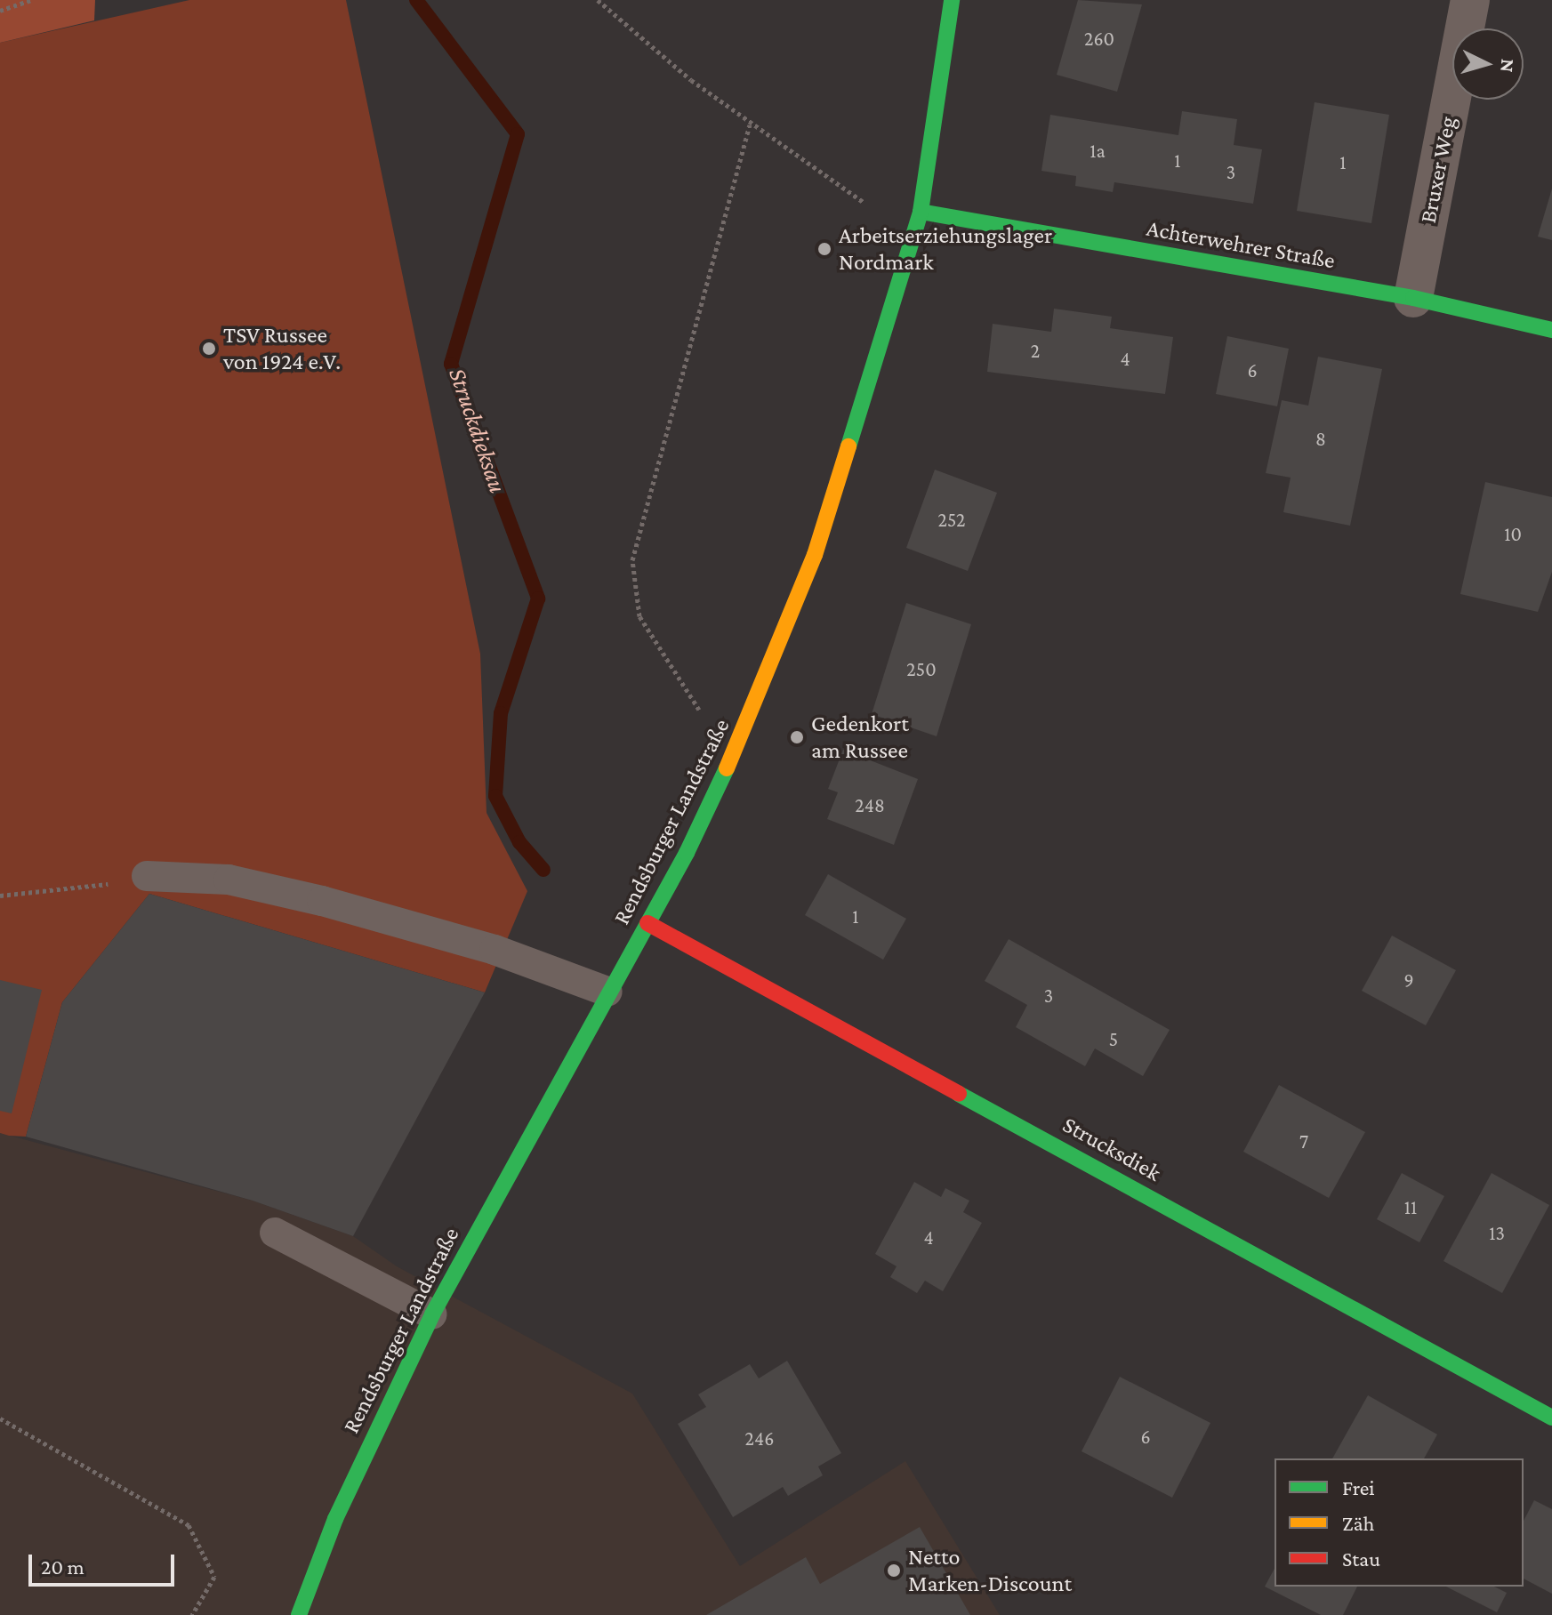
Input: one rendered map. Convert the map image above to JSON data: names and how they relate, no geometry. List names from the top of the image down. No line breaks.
{"streets":{"street":["Bruxer Weg","Achterwehrer Straße","Rendsburger Landstraße","Strucksdiek"]},"crossings":[["Bruxer Weg","Achterwehrer Straße"],["Achterwehrer Straße","Rendsburger Landstraße"],["Rendsburger Landstraße","Strucksdiek"]],"water":["Struckdieksau"],"places":["Arbeitserziehungslager Nordmark","TSV Russee von 1924 e.V.","Gedenkort am Russee","Netto Marken-Discount"],"house_numbers":["260","1a","1","1","3","2","4","6","8","252","10","250","248","1","9","3","5","7","11","13","4","6","246"],"legend":["Frei","Zäh","Stau"],"scale_bar":"20 m","north":"right"}
